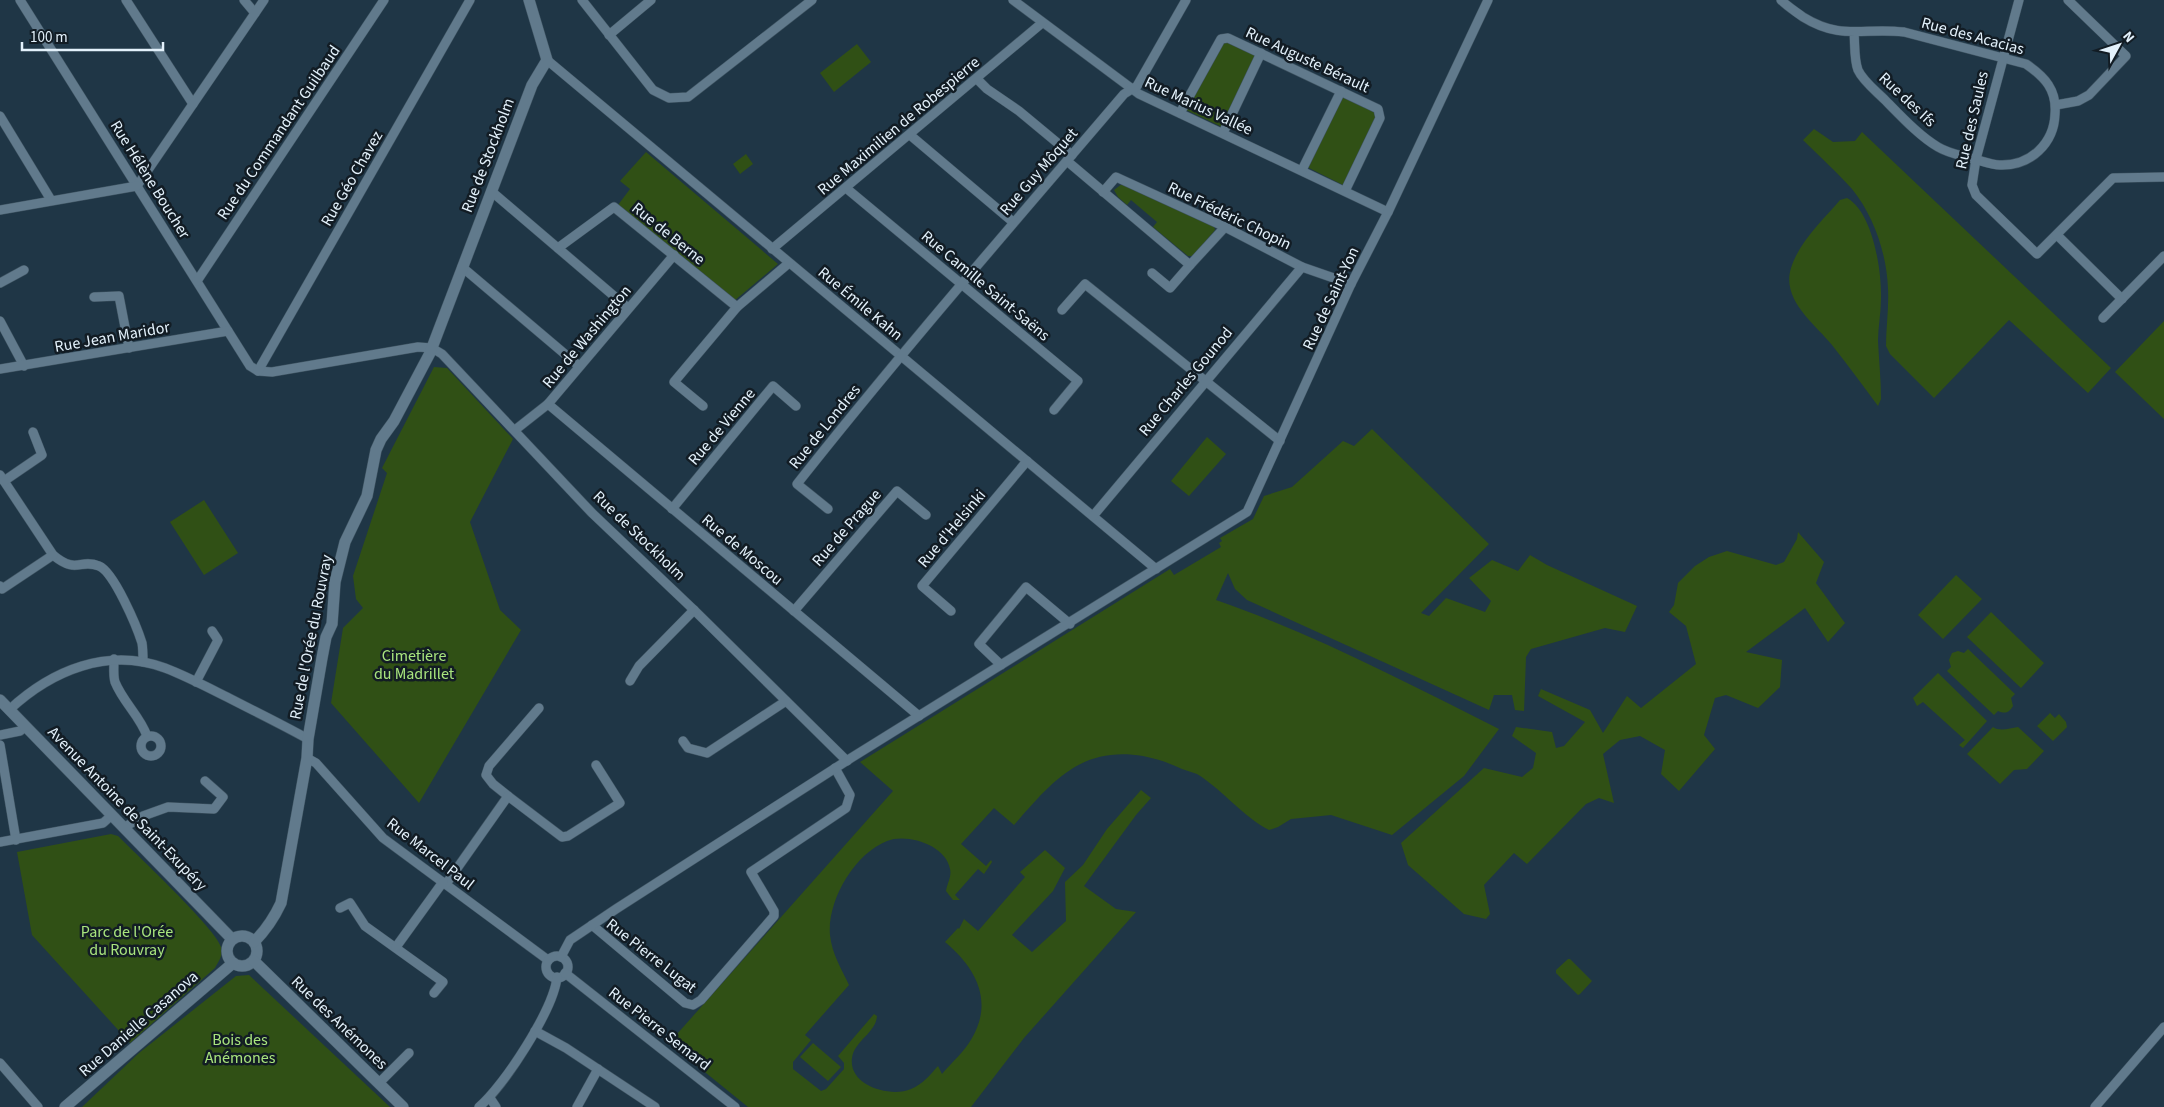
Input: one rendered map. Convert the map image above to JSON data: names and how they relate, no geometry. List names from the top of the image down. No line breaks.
{"streets":{"street":["Rue des Acacias","Rue Auguste Bérault","Rue des Ifs","Rue Marius Vallée","Rue des Saules","Rue Maximilien de Robespierre","Rue du Commandant Guilbaud","Rue de Stockholm","Rue Guy Môquet","Rue Géo Chavez","Rue Hélène Boucher","Rue Frédéric Chopin","Rue de Berne","Rue Camille Saint-Saëns","Rue de Saint-Yon","Rue Émile Kahn","Rue Jean Maridor","Rue de Washington","Rue Charles Gounod","Rue de Vienne","Rue de Londres","Rue de Prague","Rue d'Helsinki","Rue de Moscou","Rue de l'Orée du Rouvray","Avenue Antoine de Saint-Exupéry","Rue Marcel Paul","Rue Pierre Lugat","Rue des Anémones","Rue Danielle Casanova","Rue Pierre Semard"]},"crossings":[["Rue des Acacias","Rue des Ifs"],["Rue des Acacias","Rue des Saules"],["Rue Auguste Bérault","Rue Marius Vallée"],["Rue des Ifs","Rue des Saules"],["Rue Marius Vallée","Rue Maximilien de Robespierre"],["Rue Marius Vallée","Rue Guy Môquet"],["Rue Marius Vallée","Rue de Saint-Yon"],["Rue Maximilien de Robespierre","Rue Camille Saint-Saëns"],["Rue Maximilien de Robespierre","Rue Émile Kahn"],["Rue du Commandant Guilbaud","Rue Hélène Boucher"],["Rue de Stockholm","Rue de Saint-Yon"],["Rue de Stockholm","Rue Émile Kahn"],["Rue de Stockholm","Rue de Washington"],["Rue de Stockholm","Rue de l'Orée du Rouvray"],["Rue Guy Môquet","Rue Camille Saint-Saëns"],["Rue Guy Môquet","Rue Émile Kahn"],["Rue Guy Môquet","Rue de Londres"],["Rue Géo Chavez","Rue Hélène Boucher"],["Rue Hélène Boucher","Rue Jean Maridor"],["Rue Frédéric Chopin","Rue de Saint-Yon"],["Rue Frédéric Chopin","Rue Charles Gounod"],["Rue de Berne","Rue de Washington"],["Rue de Saint-Yon","Rue Émile Kahn"],["Rue de Saint-Yon","Rue de Moscou"],["Rue Émile Kahn","Rue Charles Gounod"],["Rue Émile Kahn","Rue de Londres"],["Rue Émile Kahn","Rue d'Helsinki"],["Rue de Washington","Rue de Moscou"],["Rue de Vienne","Rue de Moscou"],["Rue de Prague","Rue de Moscou"],["Rue de l'Orée du Rouvray","Avenue Antoine de Saint-Exupéry"],["Rue de l'Orée du Rouvray","Rue Marcel Paul"],["Rue de l'Orée du Rouvray","Rue des Anémones"],["Rue de l'Orée du Rouvray","Rue Danielle Casanova"],["Avenue Antoine de Saint-Exupéry","Rue des Anémones"],["Avenue Antoine de Saint-Exupéry","Rue Danielle Casanova"],["Rue Marcel Paul","Rue Pierre Semard"],["Rue des Anémones","Rue Danielle Casanova"]],"parks":["Cimetière du Madrillet","Parc de l'Orée du Rouvray","Bois des Anémones"],"scale_bar":"100 m","north":"top right"}
